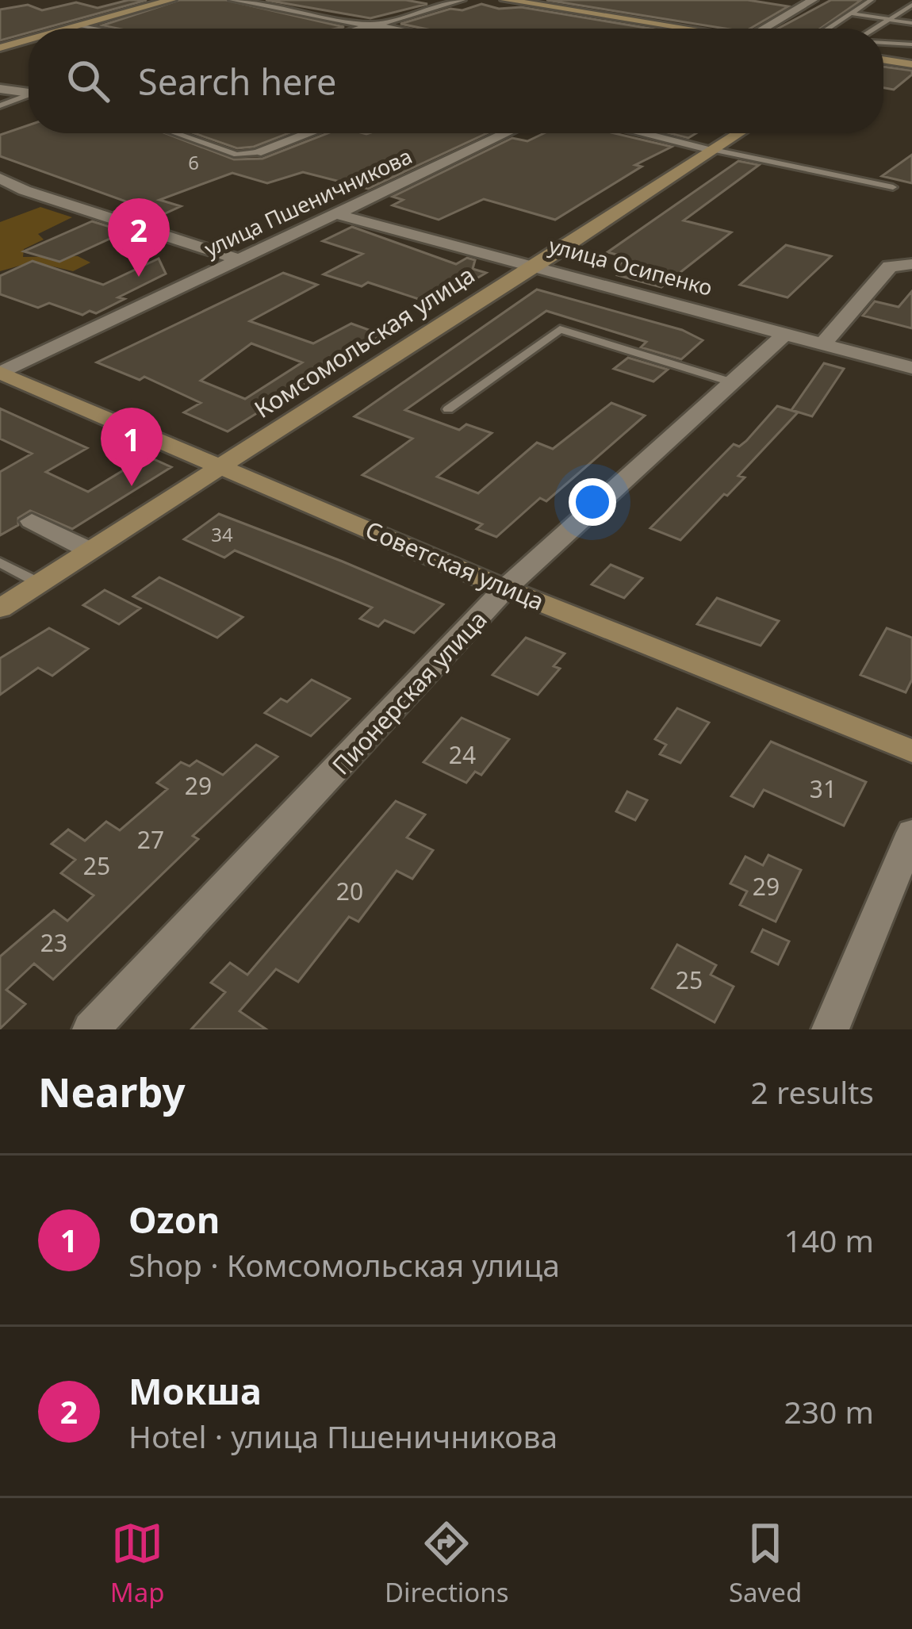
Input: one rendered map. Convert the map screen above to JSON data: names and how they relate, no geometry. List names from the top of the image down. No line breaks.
{"streets":{"street":["улица Пшеничникова","улица Осипенко","Комсомольская улица","Советская улица","Пионерская улица"]},"crossings":[["улица Пшеничникова","улица Осипенко"],["улица Пшеничникова","Советская улица"],["улица Осипенко","Комсомольская улица"],["улица Осипенко","Пионерская улица"],["Комсомольская улица","Советская улица"],["Советская улица","Пионерская улица"]],"house_numbers":["6","34","24","29","31","27","25","29","20","23","25"],"page":{"search":"Search here","pins":["2","1"],"heading":["Nearby","2 results"],"list":[{"mark":"1","name":"Ozon","note":"Shop · Комсомольская улица","value":"140 m"},{"mark":"2","name":"Мокша","note":"Hotel · улица Пшеничникова","value":"230 m"}],"nav":["Map","Directions","Saved"]}}
